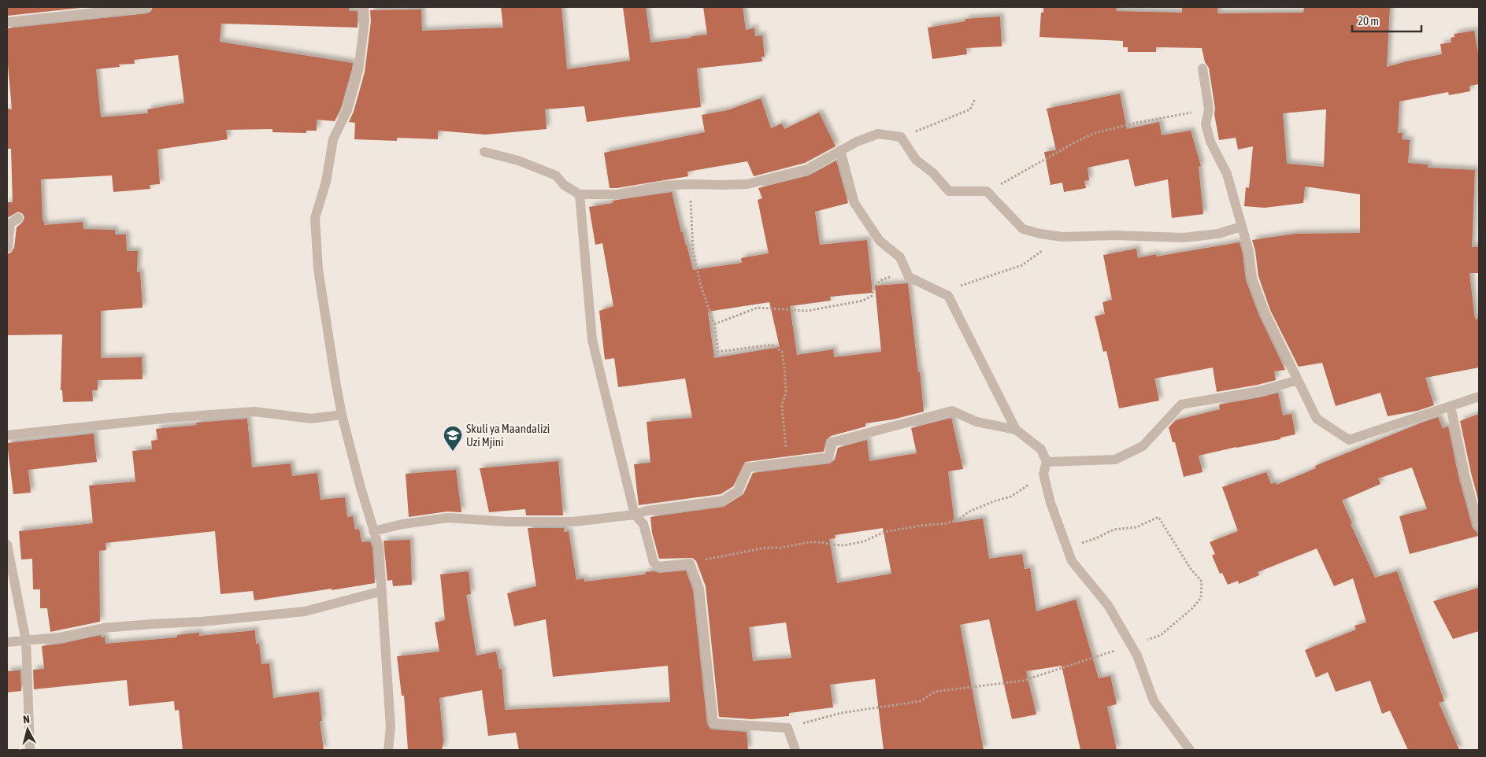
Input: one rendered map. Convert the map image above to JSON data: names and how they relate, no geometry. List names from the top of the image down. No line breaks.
{"places":{"school or university":["Skuli ya Maandalizi Uzi Mjini"]},"scale_bar":"20 m","north":"top"}
